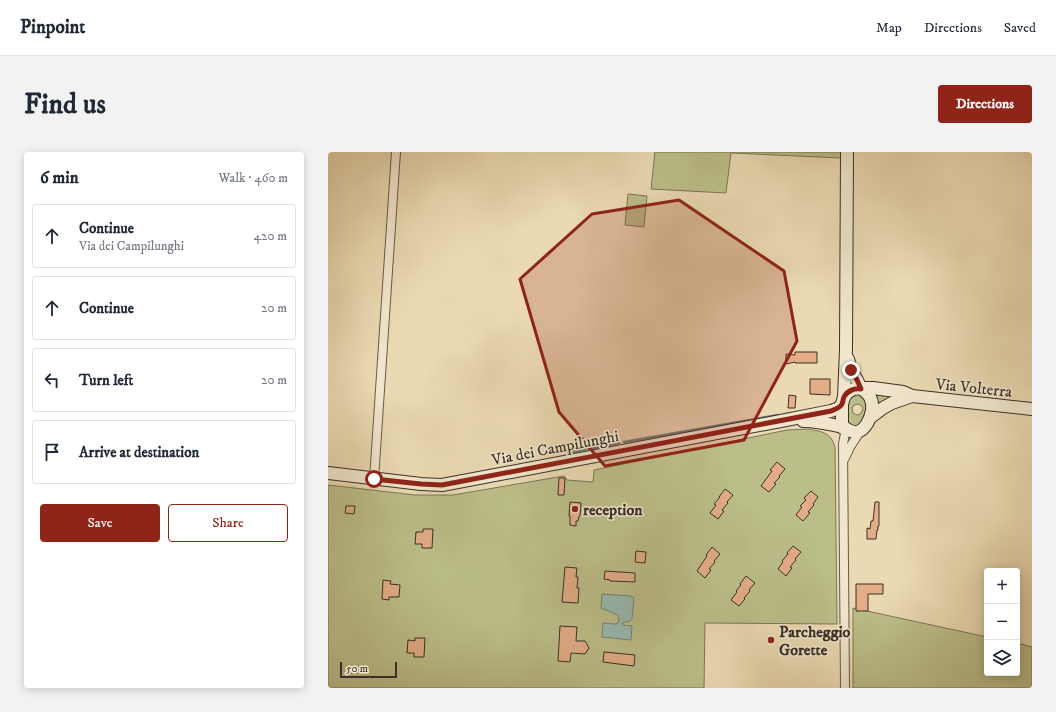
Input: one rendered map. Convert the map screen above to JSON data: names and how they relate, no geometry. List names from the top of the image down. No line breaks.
{"streets":{"street":["Via Volterra","Via dei Campilunghi"]},"crossings":[["Via Volterra","Via dei Campilunghi"]],"places":["reception","Parcheggio Gorette"],"scale_bar":"50 m","page":{"header":"Pinpoint","nav":["Map","Directions","Saved"],"buttons":["Directions",["Save","Share"]],"title":"Find us","heading":["6 min","Walk · 460 m"],"list":[["Continue","Via dei Campilunghi","420 m"],["Continue","20 m"],["Turn left","20 m"],"Arrive at destination"],"map_buttons":["+","−"],"scale":"50 m"}}
